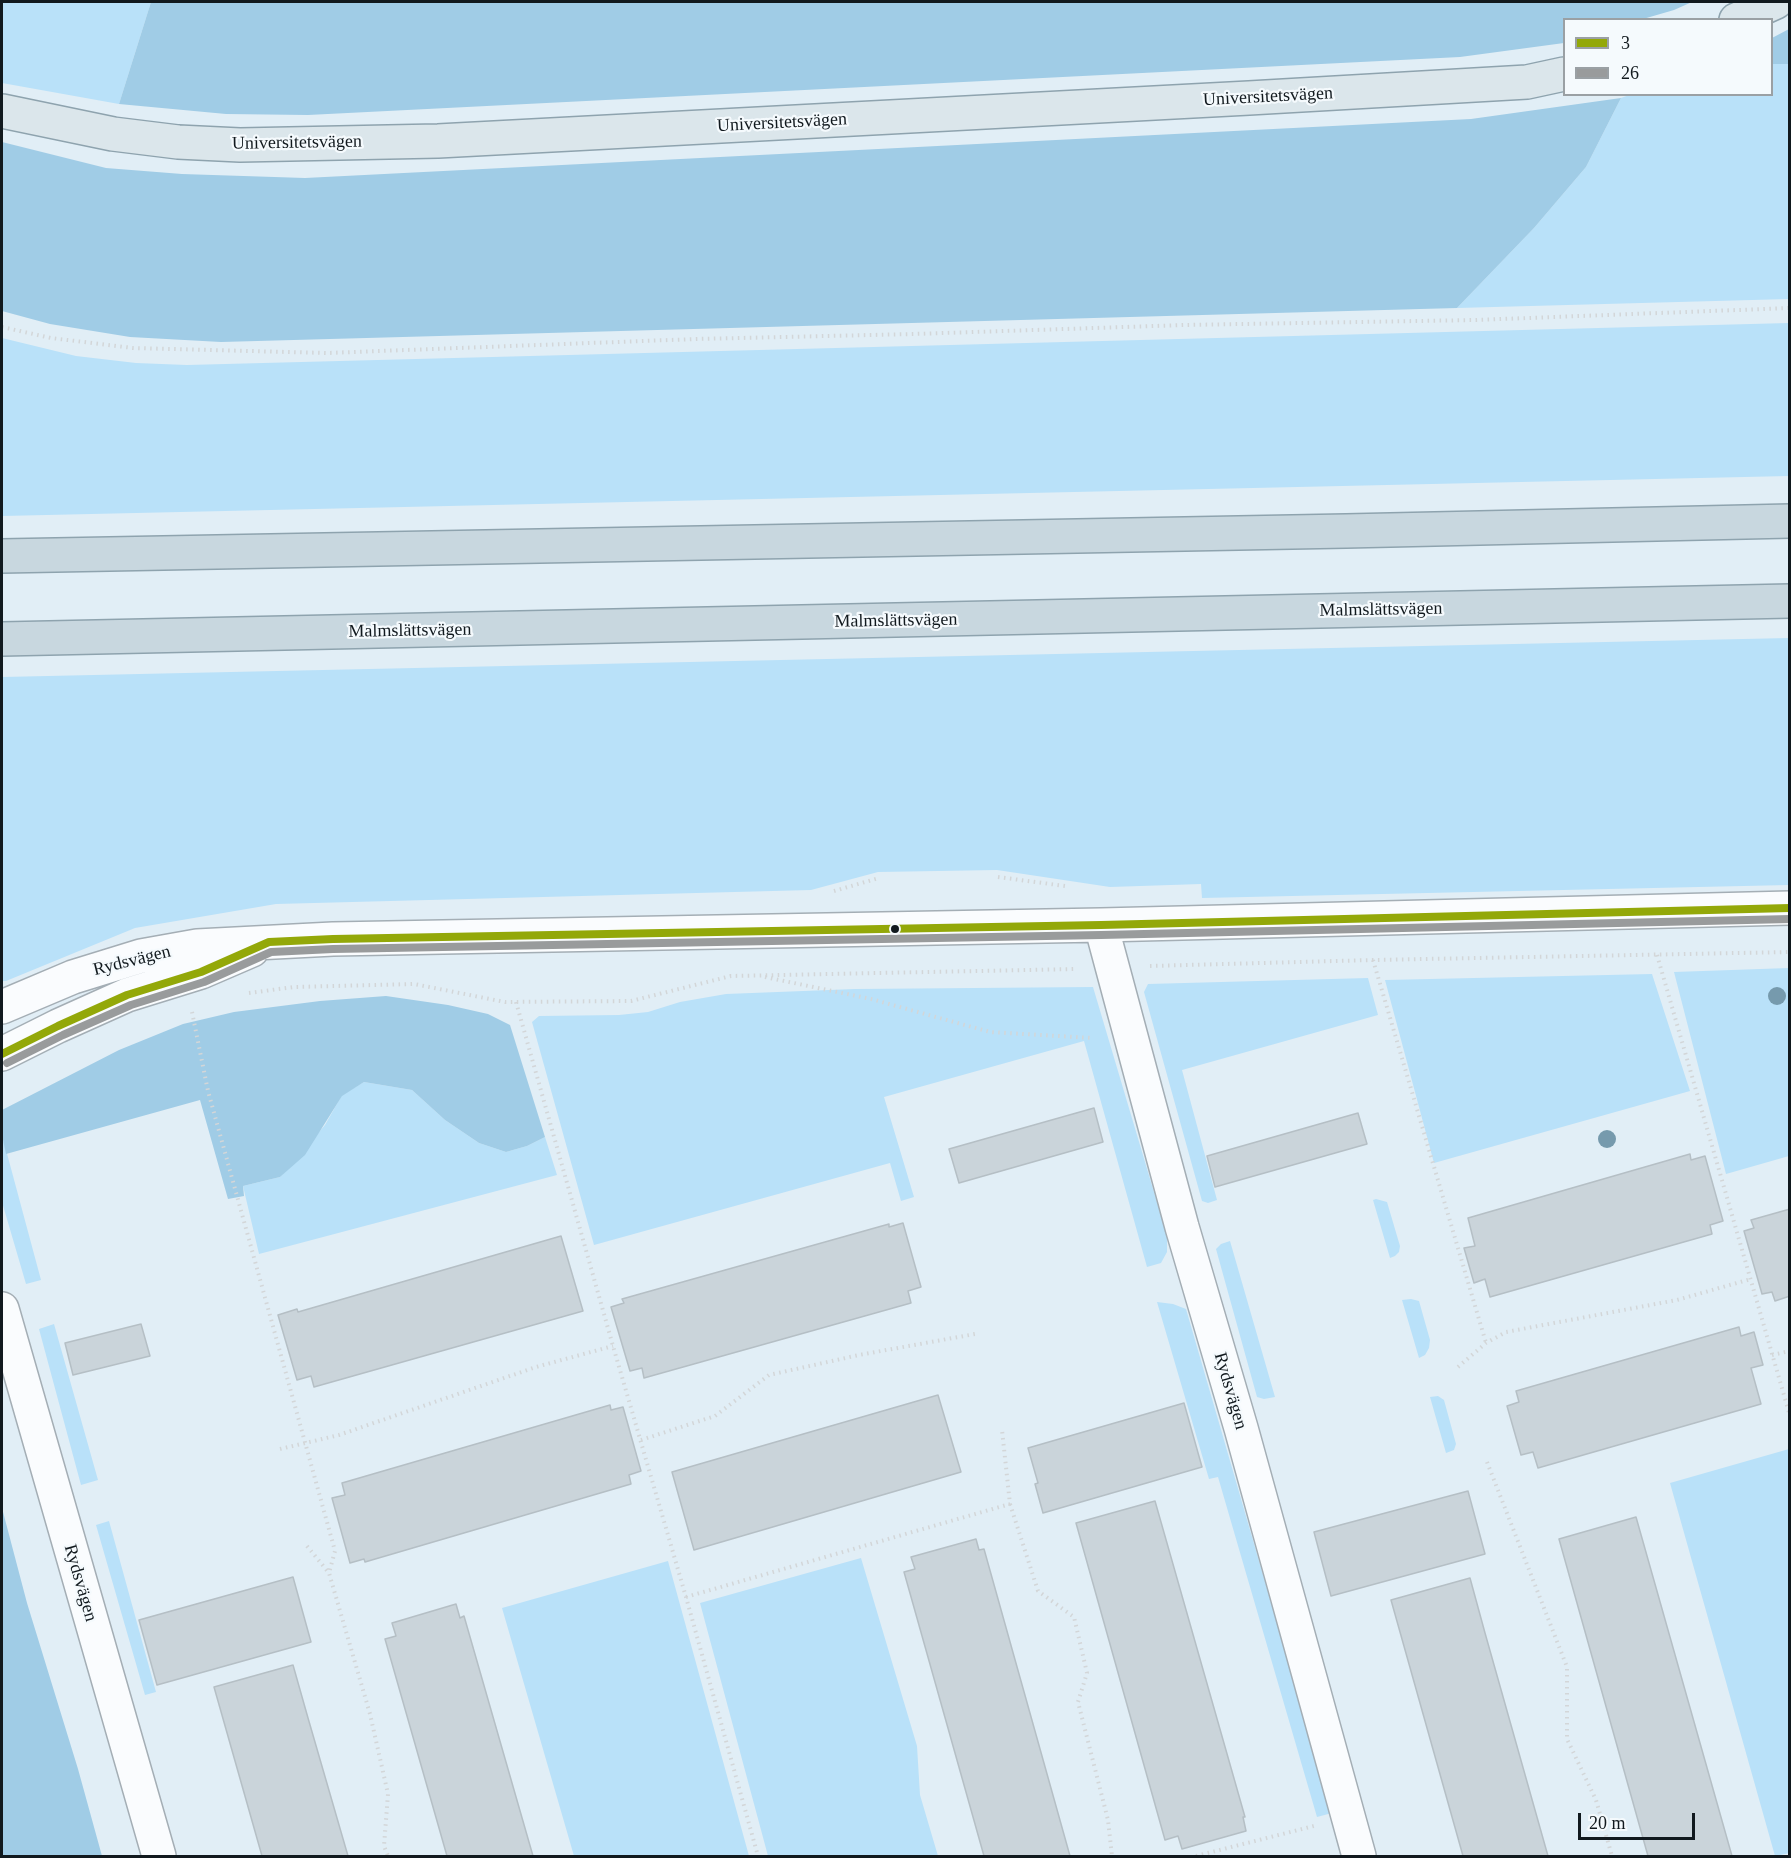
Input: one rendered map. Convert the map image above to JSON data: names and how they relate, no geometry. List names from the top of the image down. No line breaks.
{"streets":{"highway":["Malmslättsvägen"],"main road":["Universitetsvägen"],"street":["Rydsvägen"]},"lines":["transit line 3","transit line 26"],"legend":["3","26"],"scale_bar":"20 m"}
